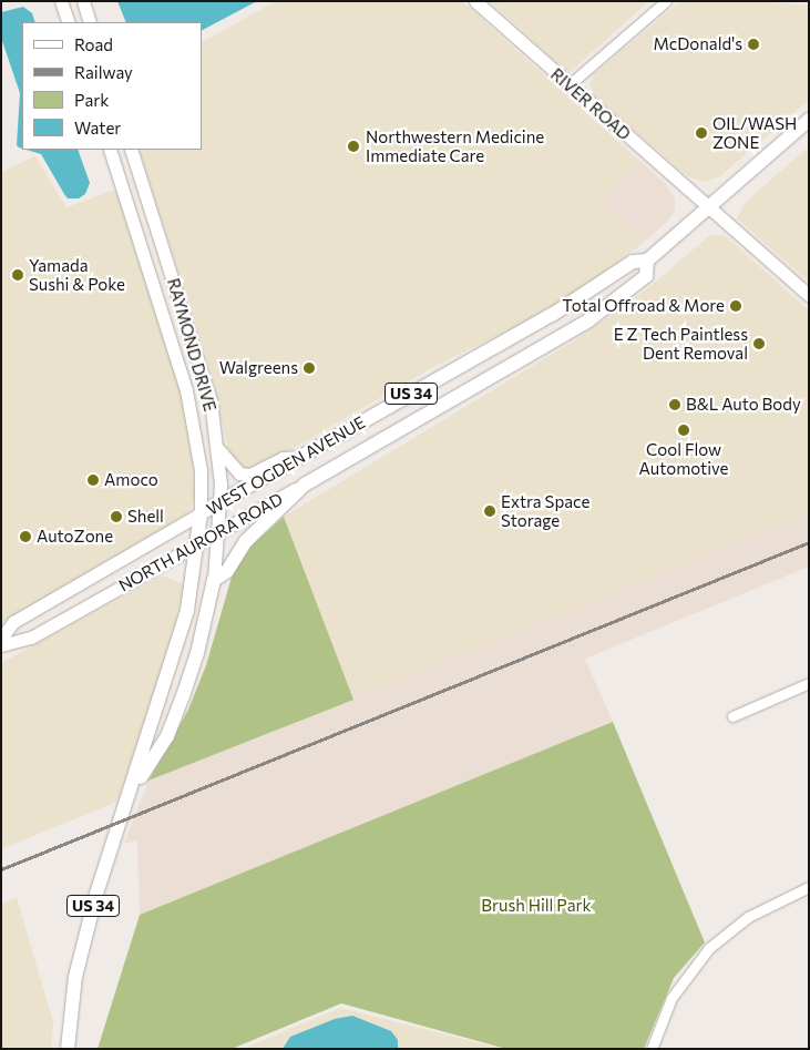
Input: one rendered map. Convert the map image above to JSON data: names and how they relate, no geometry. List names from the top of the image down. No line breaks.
{"streets":{"main road":["US 34","WEST OGDEN AVENUE","NORTH AURORA ROAD"],"street":["RIVER ROAD","RAYMOND DRIVE"]},"crossings":[["RIVER ROAD","WEST OGDEN AVENUE"],["RAYMOND DRIVE","WEST OGDEN AVENUE"],["RAYMOND DRIVE","NORTH AURORA ROAD"],["WEST OGDEN AVENUE","NORTH AURORA ROAD"]],"parks":["Brush Hill Park"],"places":["McDonald's","OIL/WASH ZONE","Northwestern Medicine Immediate Care","Yamada Sushi & Poke","Total Offroad & More","E Z Tech Paintless Dent Removal","Walgreens","B&L Auto Body","Cool Flow Automotive","Amoco","Extra Space Storage","Shell","AutoZone"],"legend":["Road","Railway","Park","Water"]}
